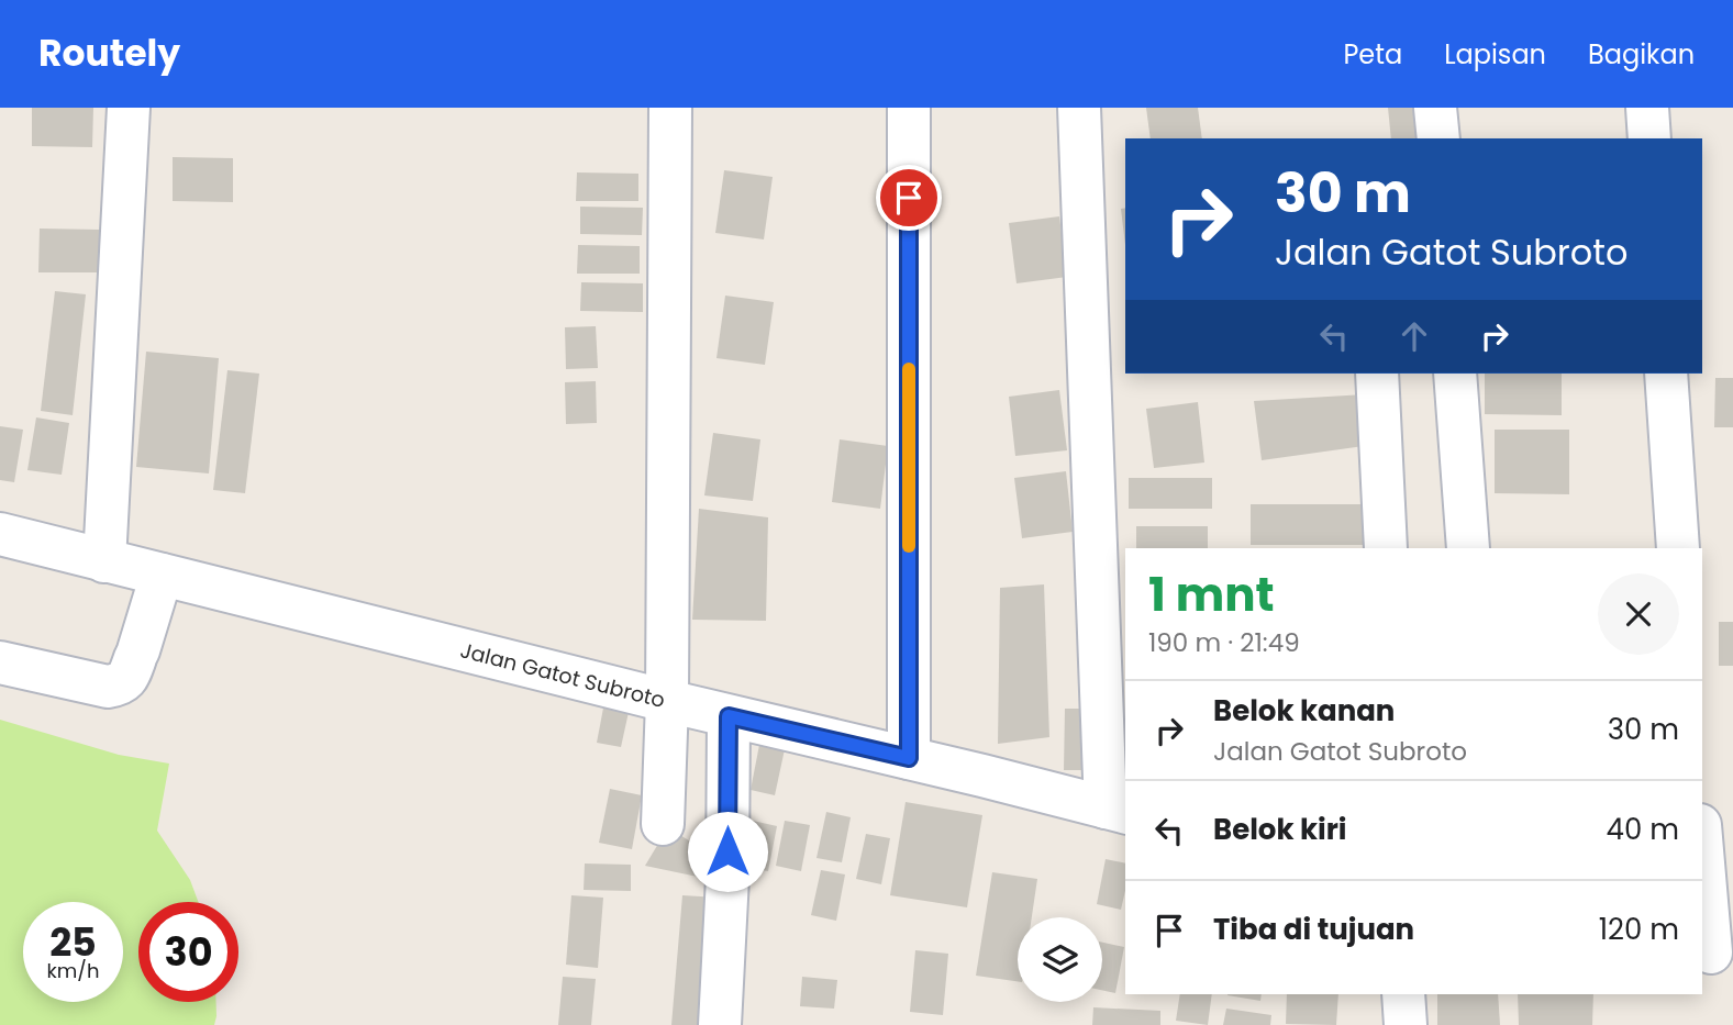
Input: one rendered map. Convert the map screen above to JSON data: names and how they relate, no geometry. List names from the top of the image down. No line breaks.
{"streets":{"street":["Jalan Gatot Subroto"]},"page":{"header":"Routely","nav":["Peta","Lapisan","Bagikan"],"turn":["30 m","Jalan Gatot Subroto"],"heading":["1 mnt","190 m · 21:49"],"list":[{"name":"Belok kanan","note":"Jalan Gatot Subroto","value":"30 m"},{"name":"Belok kiri","value":"40 m"},{"name":"Tiba di tujuan","value":"120 m"}],"speed":"25 km/h","limit":"30"}}
